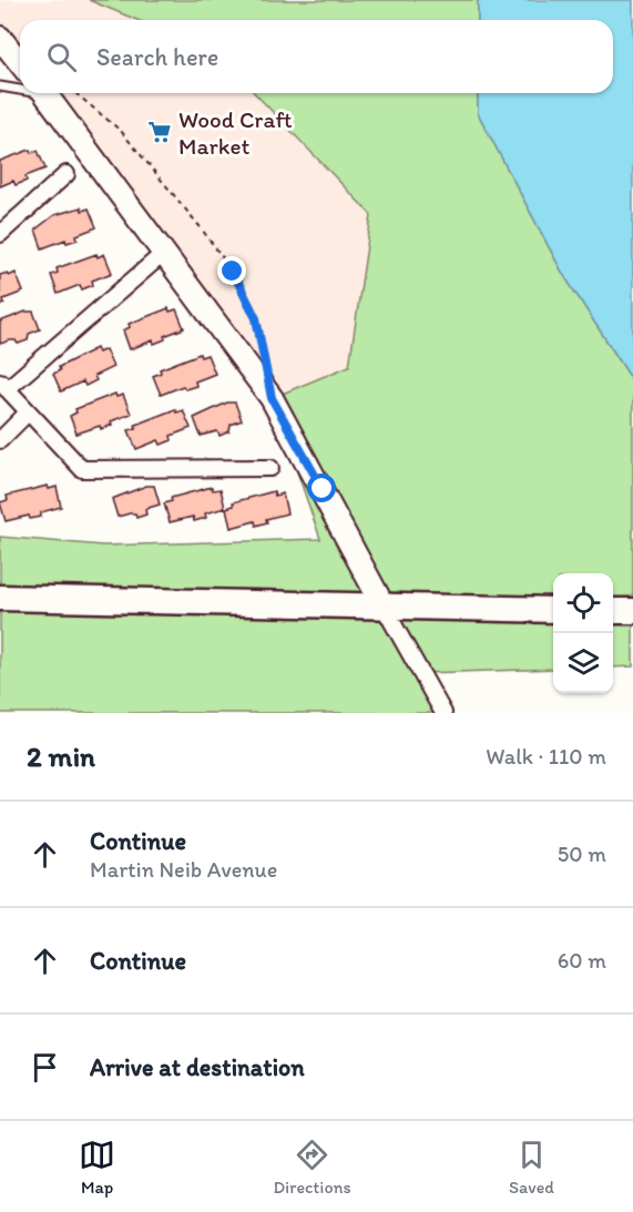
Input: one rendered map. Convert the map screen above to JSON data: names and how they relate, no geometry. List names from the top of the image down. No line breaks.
{"places":{"supermarket":["Wood Craft Market"]},"page":{"search":"Search here","heading":["2 min","Walk · 110 m"],"list":[["Continue","Martin Neib Avenue","50 m"],["Continue","60 m"],"Arrive at destination"],"nav":["Map","Directions","Saved"]}}
